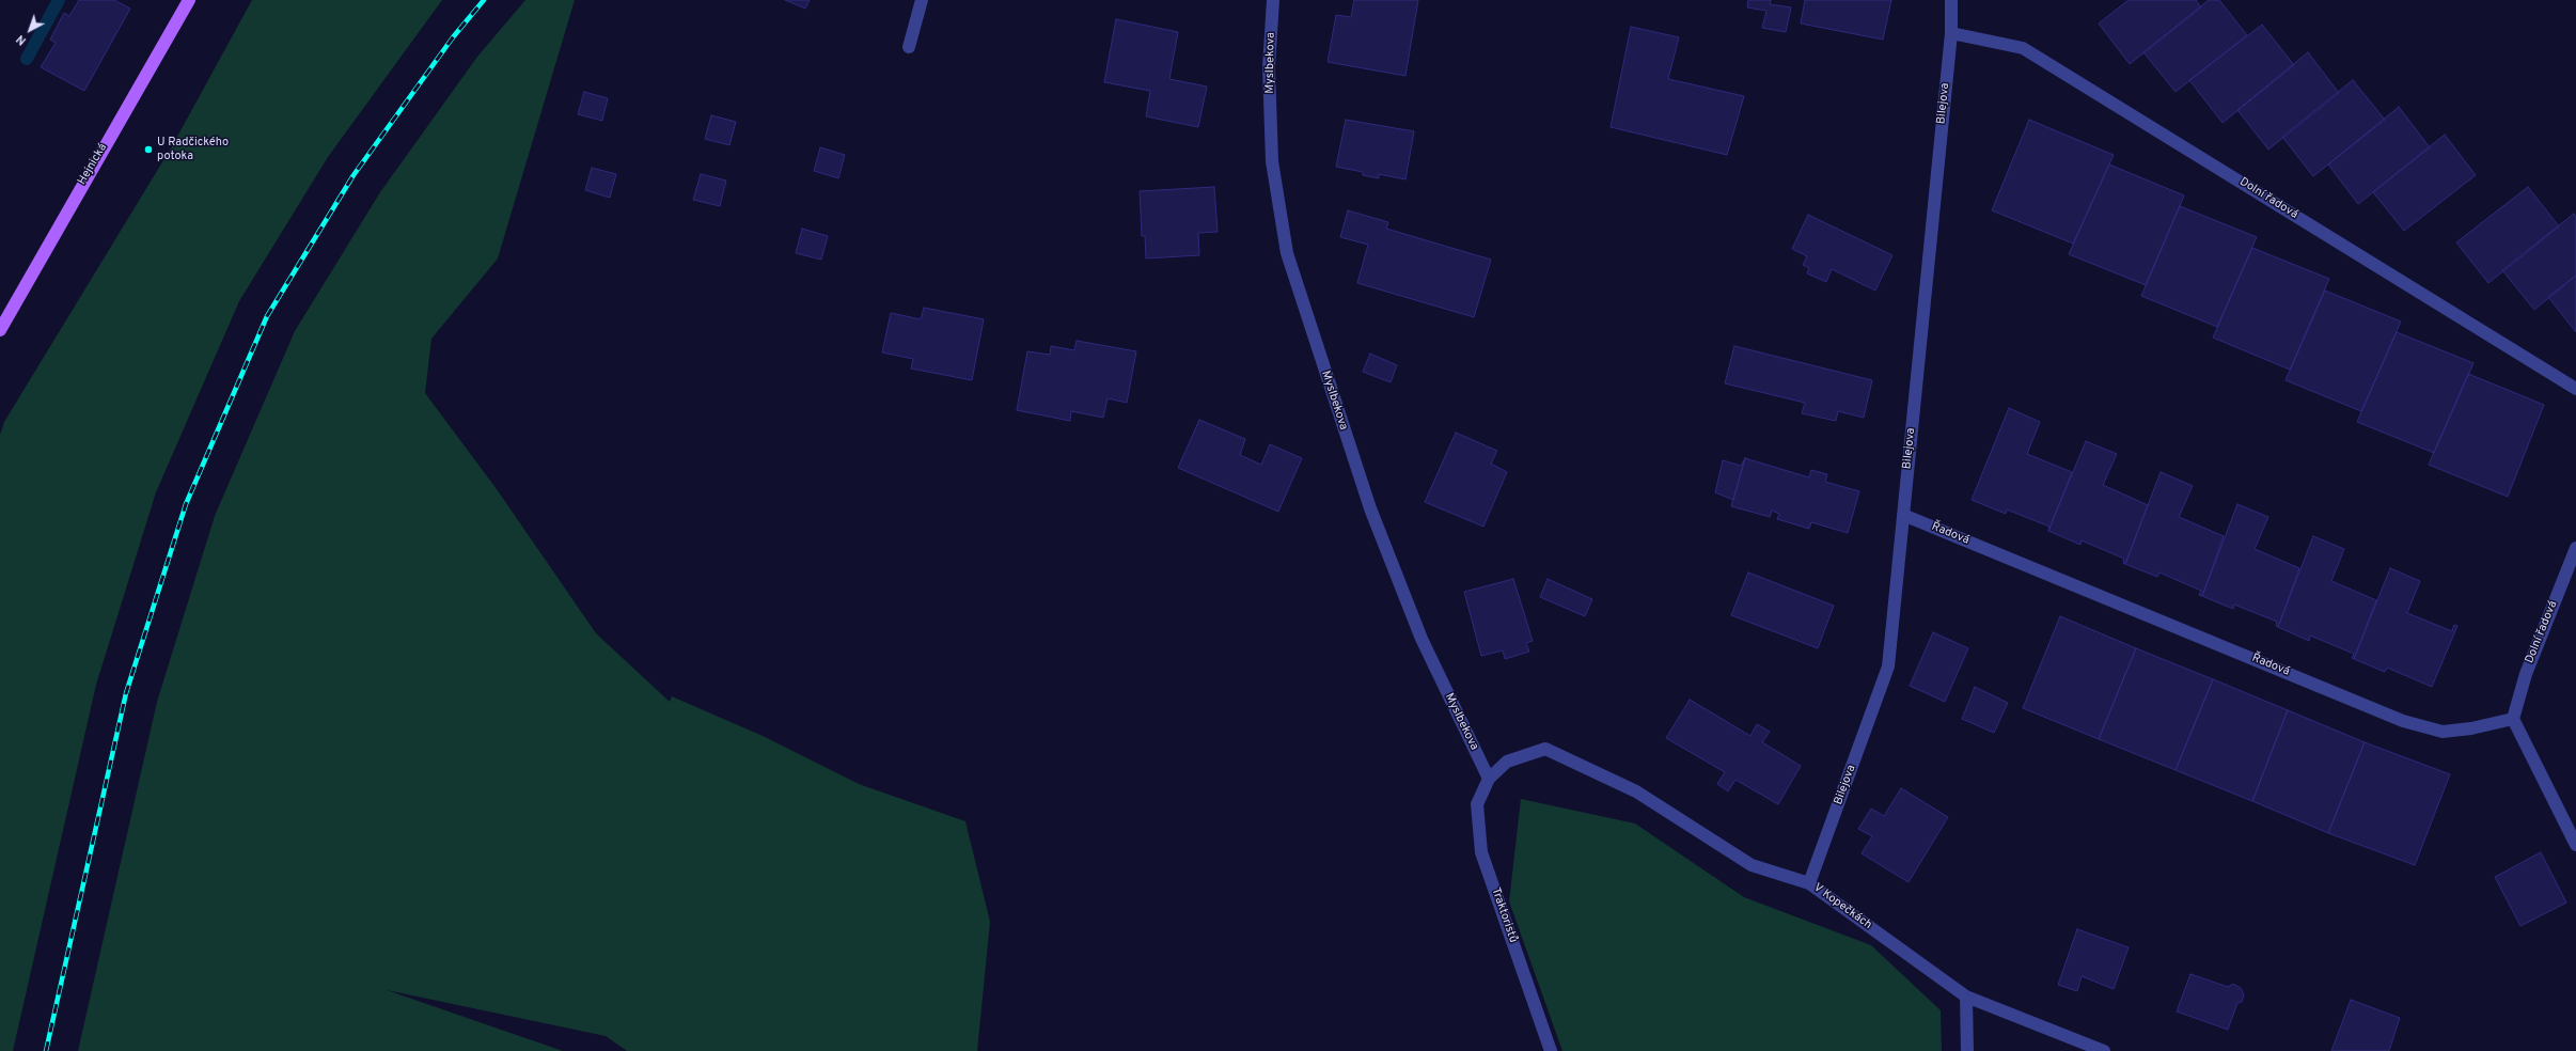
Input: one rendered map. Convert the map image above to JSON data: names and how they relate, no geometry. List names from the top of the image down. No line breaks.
{"streets":{"main road":["Hejnická"],"street":["Myslbekova","Bilejova","Dolní řadová","Řadová","V Kopečkách","Traktoristů"]},"crossings":[["Myslbekova","V Kopečkách"],["Myslbekova","Traktoristů"],["Bilejova","Dolní řadová"],["Bilejova","Řadová"],["Bilejova","V Kopečkách"],["Dolní řadová","Řadová"],["V Kopečkách","Traktoristů"]],"places":["U Radčického potoka"],"north":"bottom left"}
